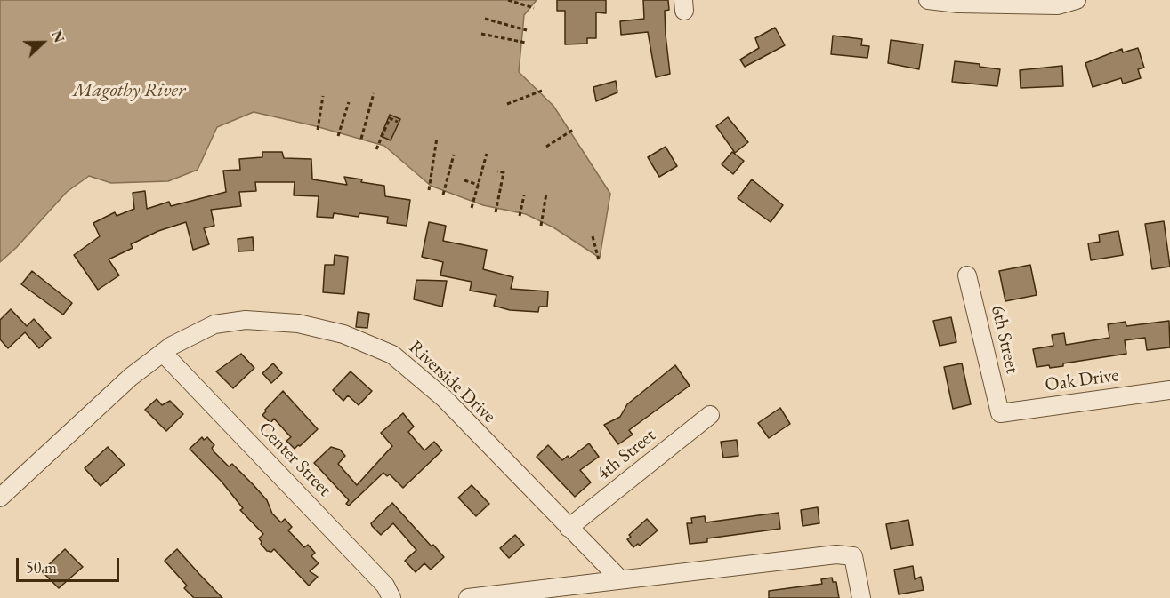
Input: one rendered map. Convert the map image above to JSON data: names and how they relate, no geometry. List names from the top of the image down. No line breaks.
{"streets":{"street":["6th Street","Oak Drive","Riverside Drive","4th Street","Center Street"]},"crossings":[["6th Street","Oak Drive"],["Riverside Drive","4th Street"],["Riverside Drive","Center Street"]],"water":["Magothy River"],"scale_bar":"50 m","north":"right"}
